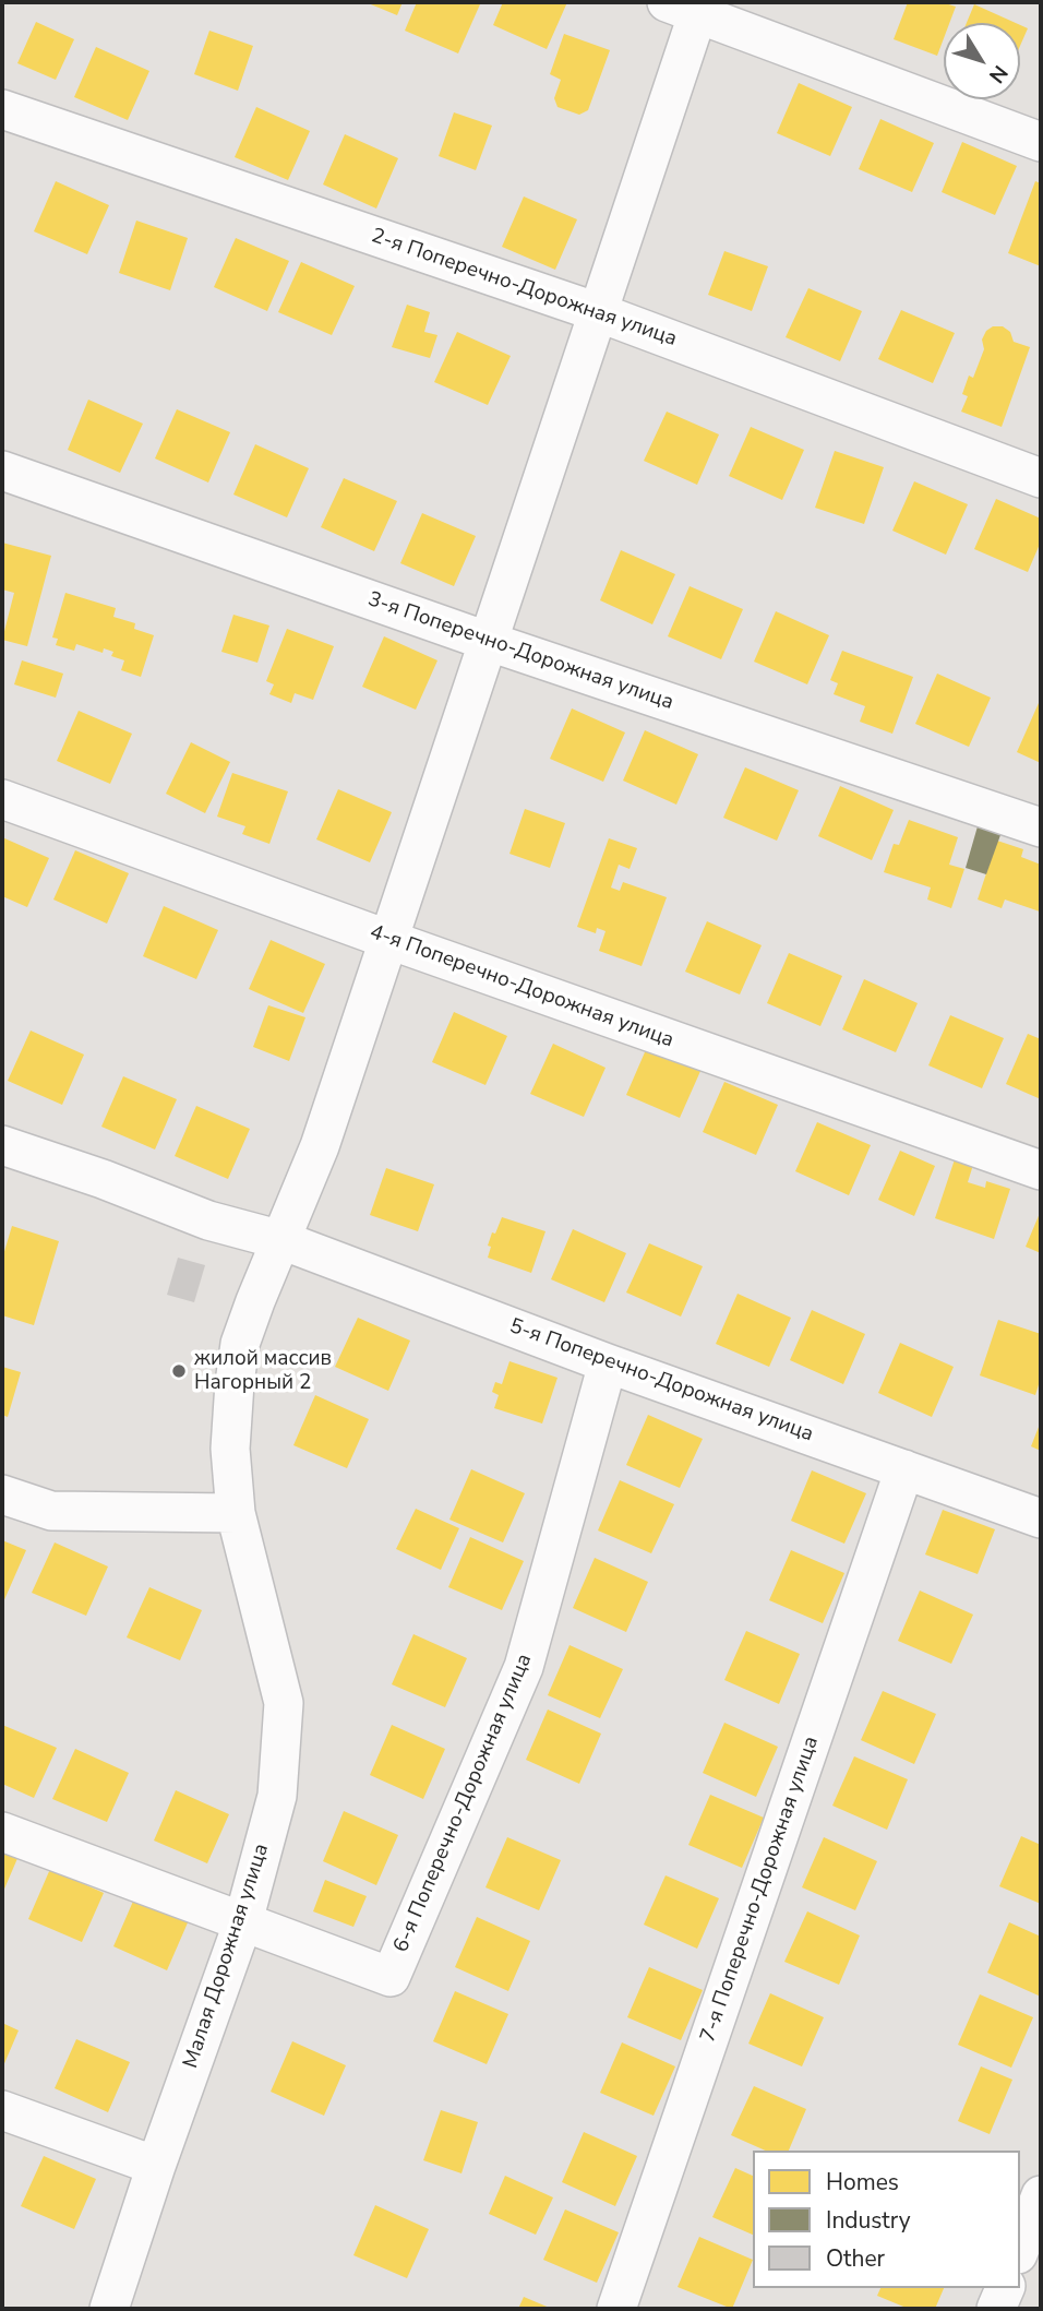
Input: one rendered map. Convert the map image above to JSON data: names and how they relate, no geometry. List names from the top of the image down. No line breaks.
{"streets":{"street":["2-я Поперечно-Дорожная улица","3-я Поперечно-Дорожная улица","4-я Поперечно-Дорожная улица","5-я Поперечно-Дорожная улица","6-я Поперечно-Дорожная улица","7-я Поперечно-Дорожная улица","Малая Дорожная улица"]},"crossings":[["2-я Поперечно-Дорожная улица","Малая Дорожная улица"],["3-я Поперечно-Дорожная улица","Малая Дорожная улица"],["4-я Поперечно-Дорожная улица","Малая Дорожная улица"],["5-я Поперечно-Дорожная улица","6-я Поперечно-Дорожная улица"],["5-я Поперечно-Дорожная улица","7-я Поперечно-Дорожная улица"],["5-я Поперечно-Дорожная улица","Малая Дорожная улица"],["6-я Поперечно-Дорожная улица","Малая Дорожная улица"]],"places":["жилой массив Нагорный 2"],"legend":["Homes","Industry","Other"],"north":"bottom right"}
